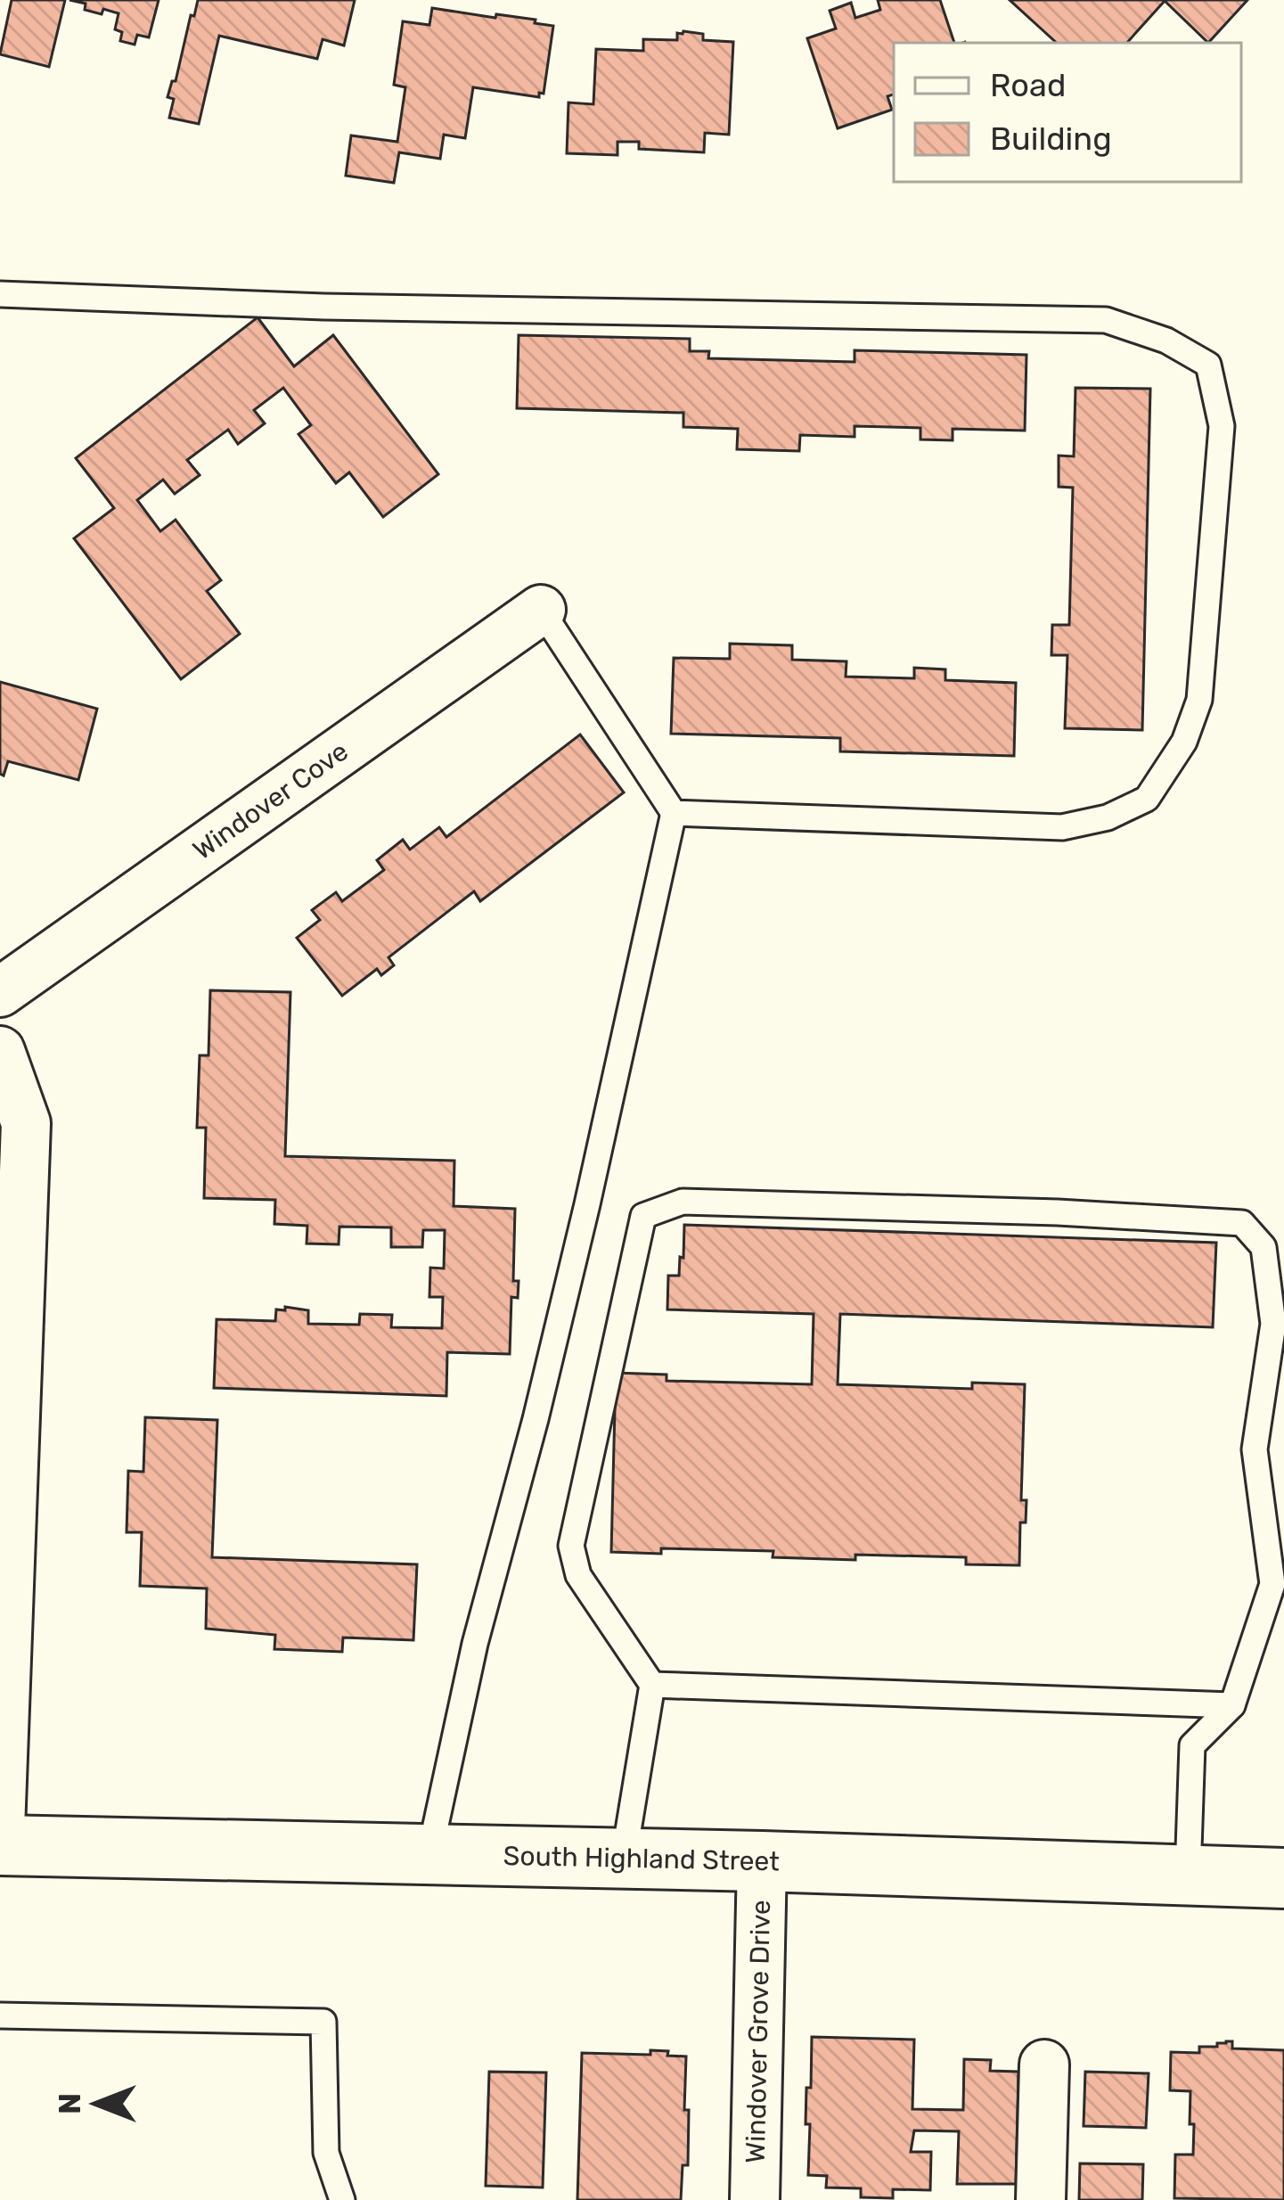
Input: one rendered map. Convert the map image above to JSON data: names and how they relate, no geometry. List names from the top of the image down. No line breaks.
{"streets":{"main road":["South Highland Street"],"street":["Windover Cove","Windover Grove Drive"]},"crossings":[["South Highland Street","Windover Grove Drive"]],"legend":["Road","Building"],"north":"left"}
